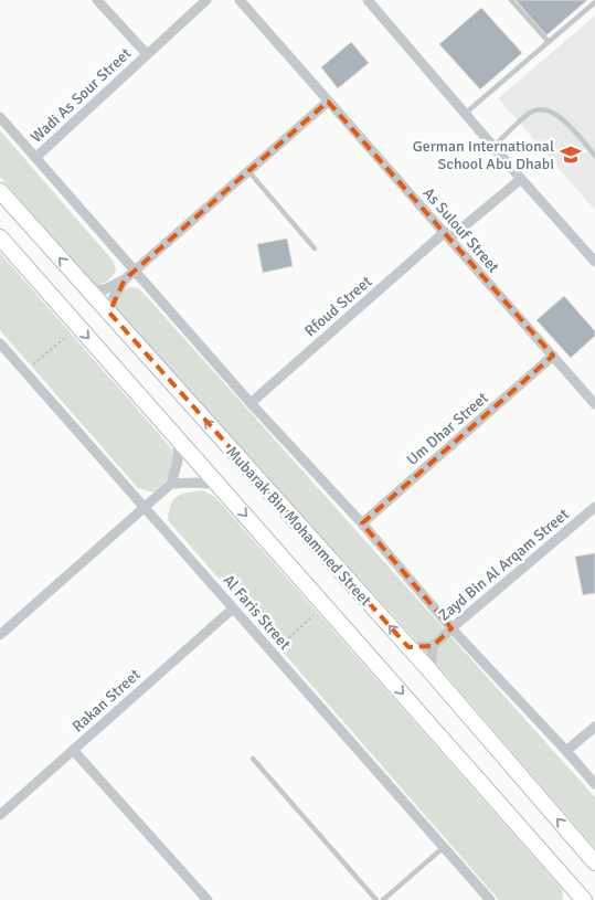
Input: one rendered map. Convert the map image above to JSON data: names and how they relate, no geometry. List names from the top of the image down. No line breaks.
{"streets":{"main road":["Mubarak Bin Mohammed Street"],"street":["Wadi As Sour Street","As Sulouf Street","Rfoud Street","Um Dhar Street","Zayd Bin Al Arqam Street","Al Faris Street","Rakan Street"]},"crossings":[["As Sulouf Street","Rfoud Street"],["As Sulouf Street","Um Dhar Street"],["Al Faris Street","Rakan Street"]],"places":{"school or university":["German International School Abu Dhabi"]}}
